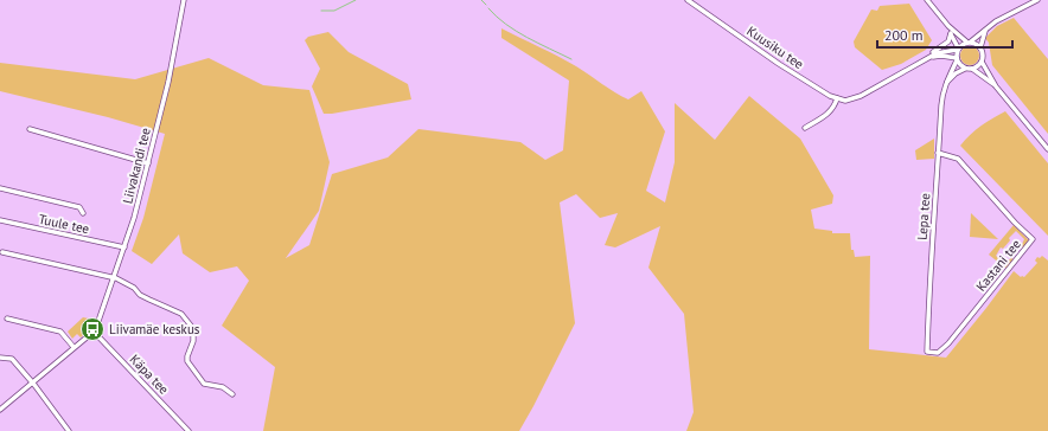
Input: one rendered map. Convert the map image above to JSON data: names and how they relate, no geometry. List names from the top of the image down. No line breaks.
{"streets":{"street":["Kuusiku tee","Liivakandi tee","Lepa tee","Tuule tee","Kastani tee","Käpa tee"]},"crossings":[["Liivakandi tee","Tuule tee"],["Liivakandi tee","Käpa tee"],["Lepa tee","Kastani tee"]],"places":{"bus stop":["Liivamäe keskus"]},"scale_bar":"200 m"}
